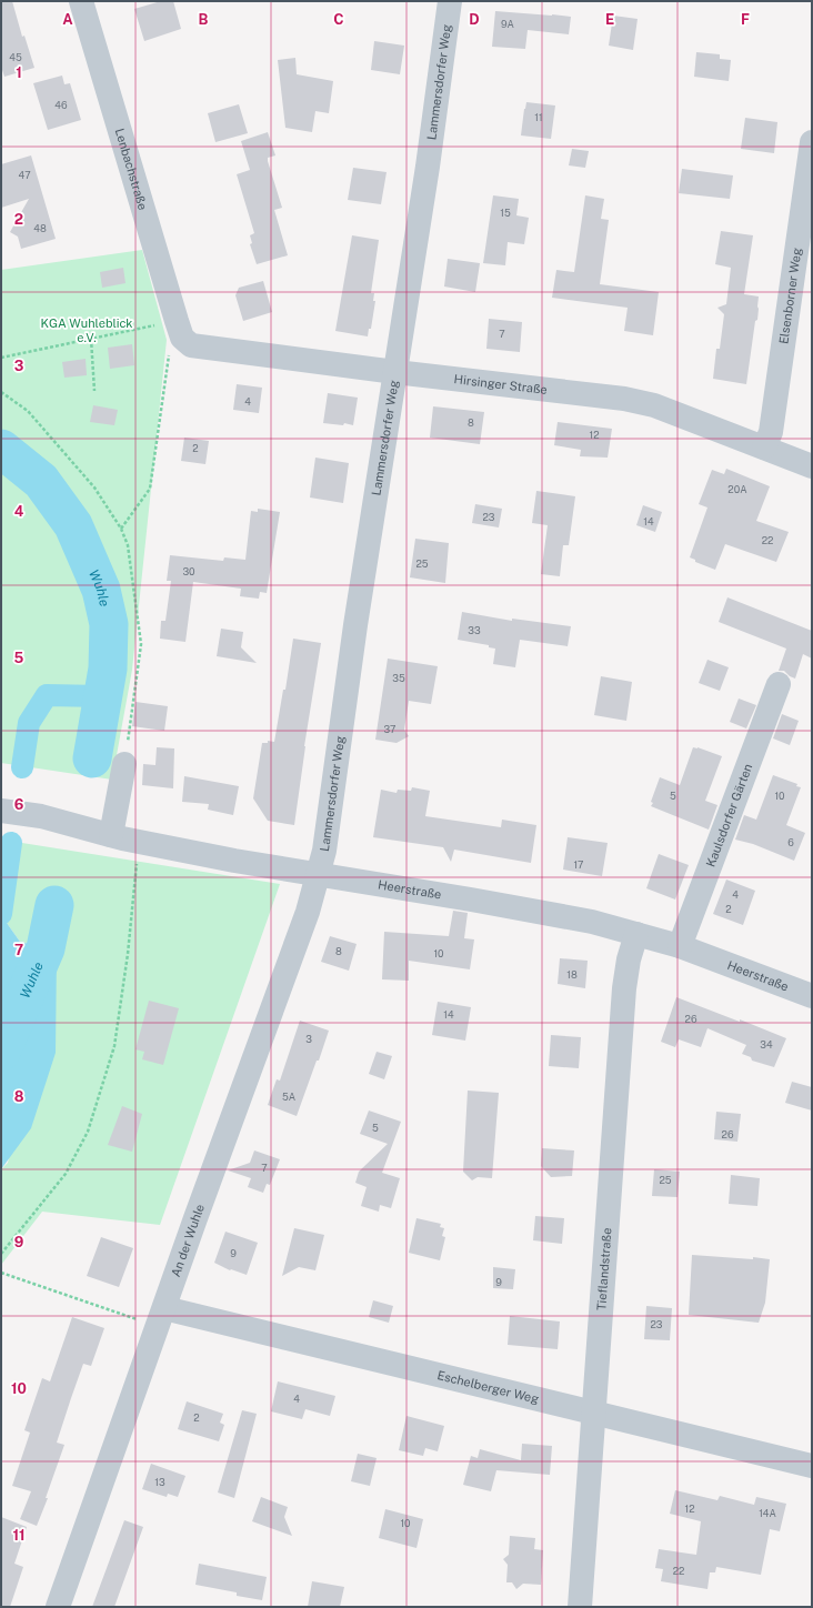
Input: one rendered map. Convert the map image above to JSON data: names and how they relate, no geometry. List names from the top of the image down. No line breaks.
{"streets":{"street":["Lammersdorfer Weg","Lenbachstraße","Elsenborner Weg","Hirsinger Straße","Kaulsdorfer Gärten","Heerstraße","An der Wuhle","Tieflandstraße","Eschelberger Weg"]},"crossings":[["Lammersdorfer Weg","Hirsinger Straße"],["Lammersdorfer Weg","Heerstraße"],["Lammersdorfer Weg","An der Wuhle"],["Lenbachstraße","Hirsinger Straße"],["Elsenborner Weg","Hirsinger Straße"],["Kaulsdorfer Gärten","Heerstraße"],["Heerstraße","An der Wuhle"],["Heerstraße","Tieflandstraße"],["An der Wuhle","Eschelberger Weg"],["Tieflandstraße","Eschelberger Weg"]],"water":["Wuhle"],"parks":["KGA Wuhleblick e.V."],"house_numbers":["9A","45","46","11","47","15","48","7","4","8","12","2","20A","23","14","22","25","30","33","35","37","5","10","6","17","4","2","8","10","18","14","26","3","34","5A","5","26","7","25","9","9","23","4","2","13","12","14A","10","22"],"grid":{"columns":["A","B","C","D","E","F"],"rows":["1","2","3","4","5","6","7","8","9","10","11"]}}
